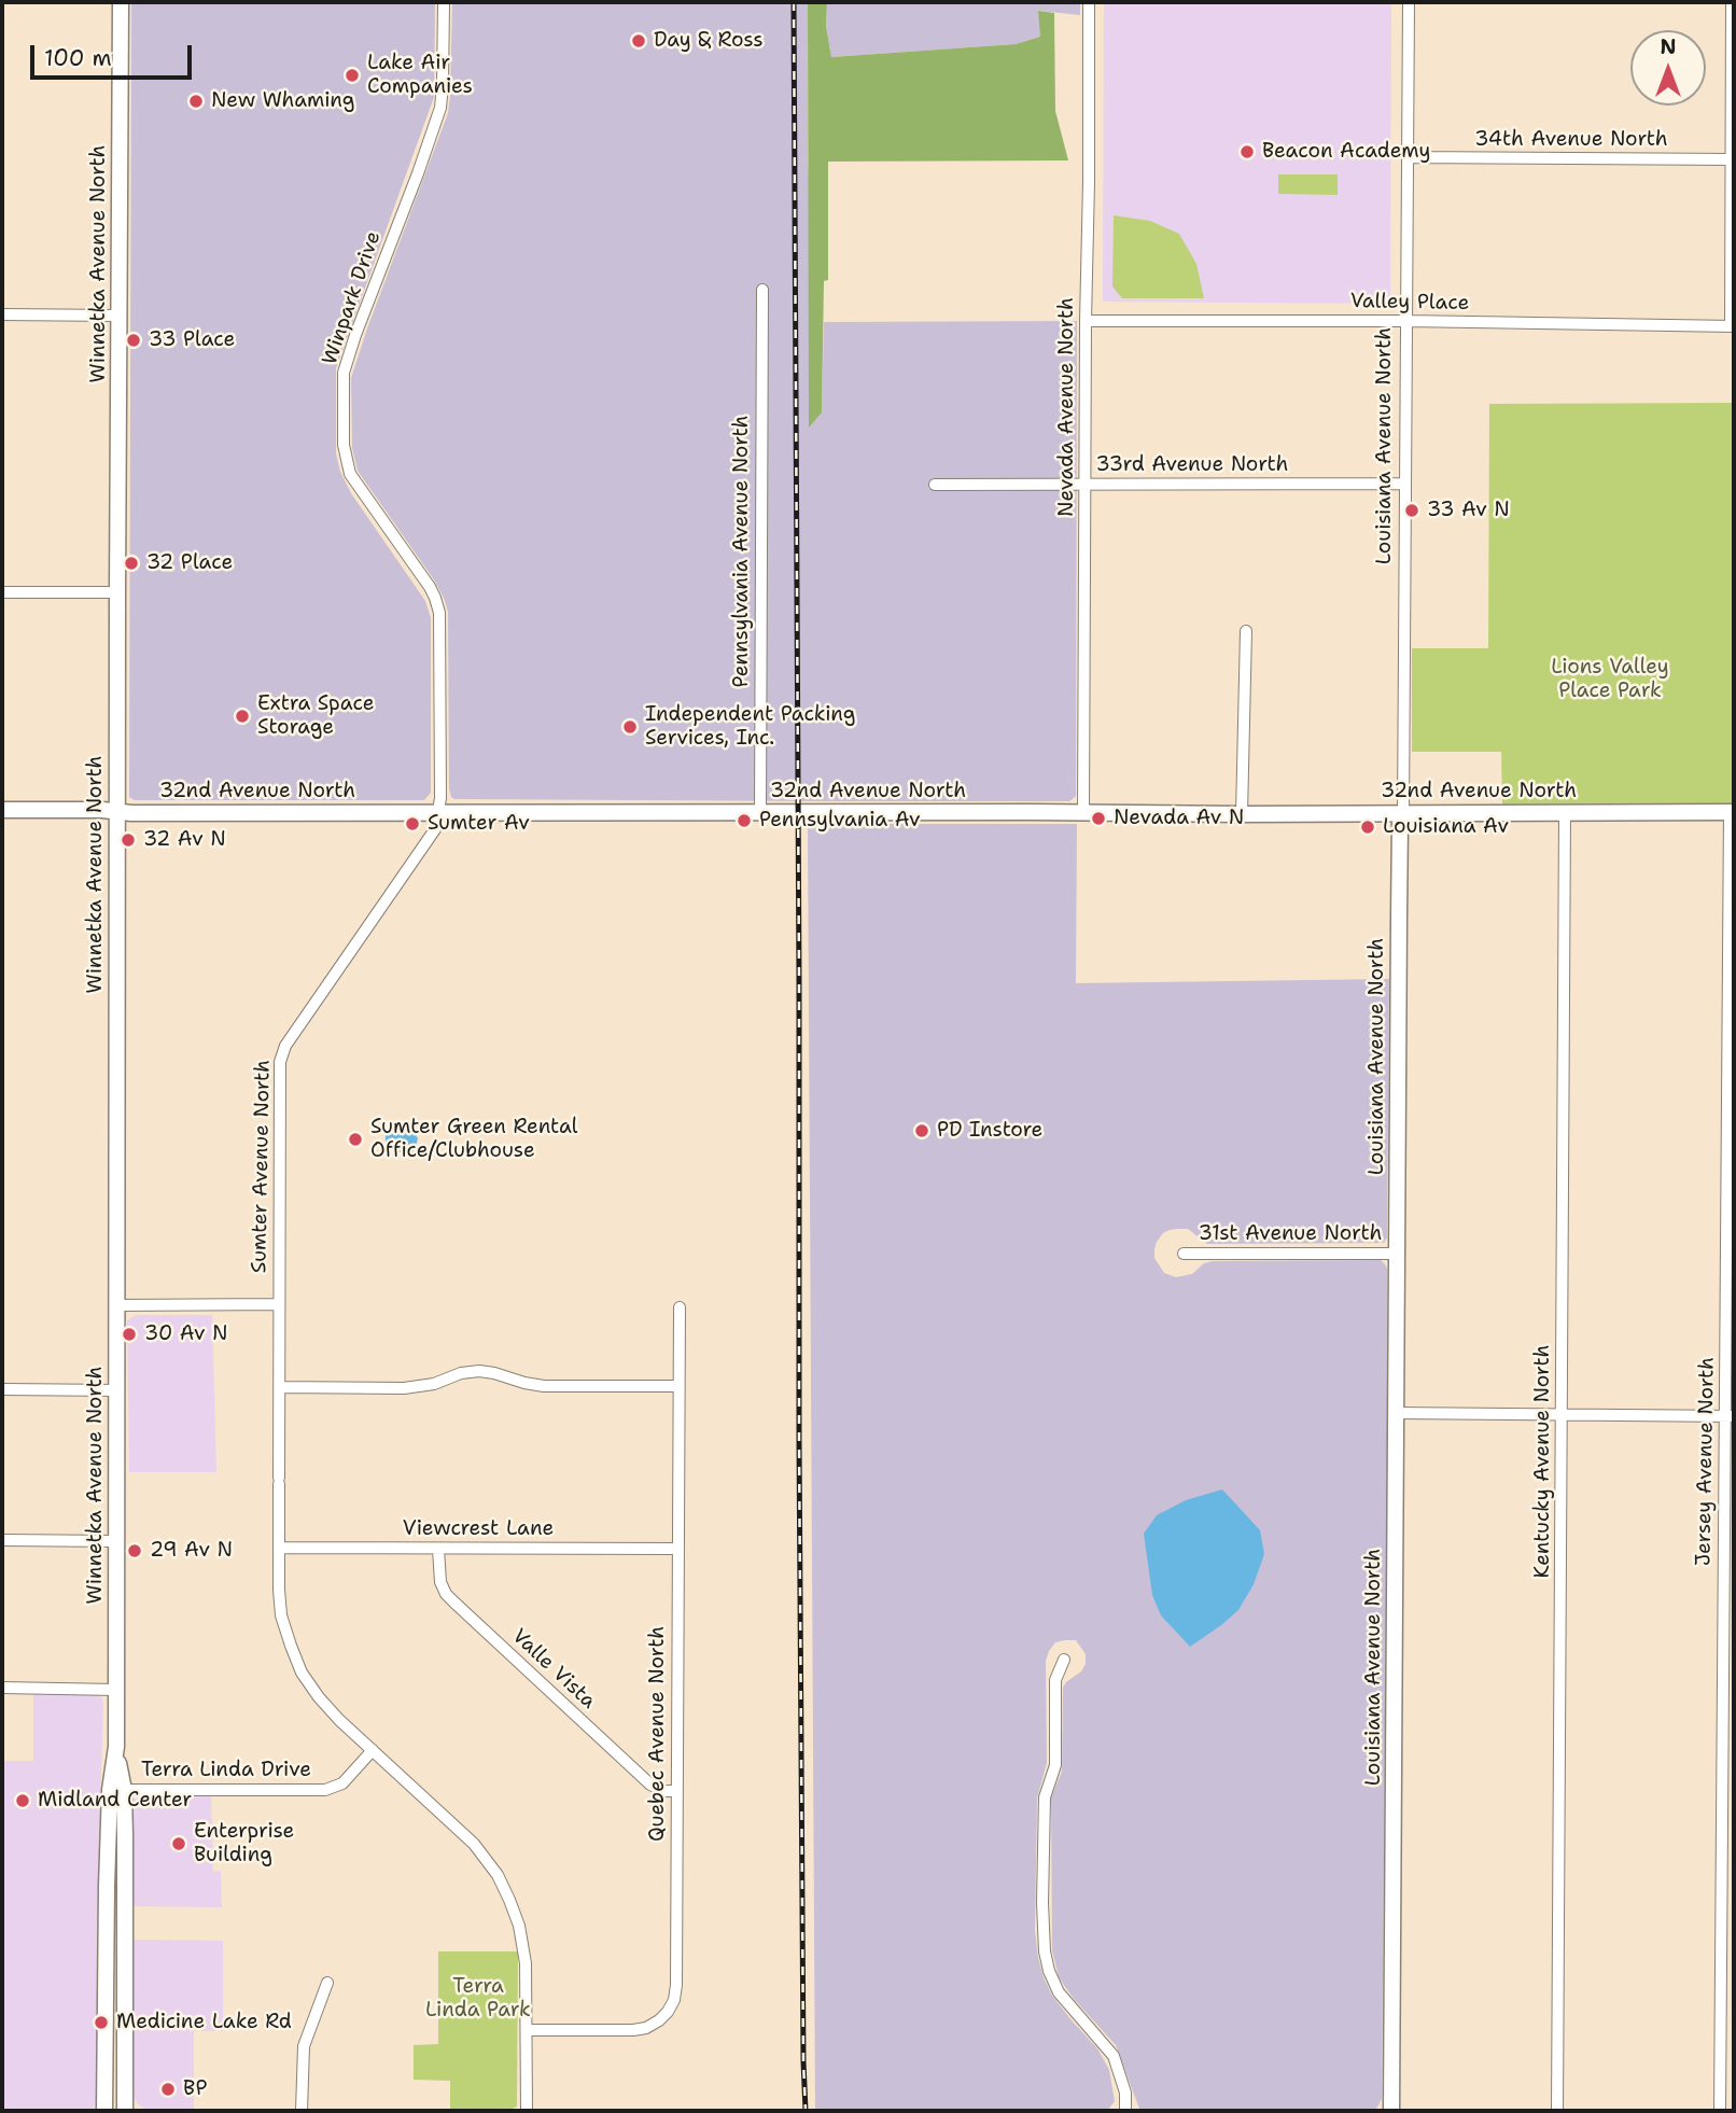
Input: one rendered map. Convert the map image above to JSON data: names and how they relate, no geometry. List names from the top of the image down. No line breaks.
{"streets":{"street":["34th Avenue North","Winnetka Avenue North","Winpark Drive","Valley Place","Nevada Avenue North","Louisiana Avenue North","33rd Avenue North","Pennsylvania Avenue North","32nd Avenue North","Sumter Avenue North","31st Avenue North","Kentucky Avenue North","Jersey Avenue North","Viewcrest Lane","Valle Vista","Quebec Avenue North","Terra Linda Drive"]},"crossings":[["34th Avenue North","Louisiana Avenue North"],["Winnetka Avenue North","32nd Avenue North"],["Winnetka Avenue North","Terra Linda Drive"],["Winpark Drive","32nd Avenue North"],["Winpark Drive","Sumter Avenue North"],["Valley Place","Nevada Avenue North"],["Valley Place","Louisiana Avenue North"],["Nevada Avenue North","33rd Avenue North"],["Nevada Avenue North","32nd Avenue North"],["Louisiana Avenue North","33rd Avenue North"],["Louisiana Avenue North","32nd Avenue North"],["Louisiana Avenue North","31st Avenue North"],["Pennsylvania Avenue North","32nd Avenue North"],["32nd Avenue North","Sumter Avenue North"],["32nd Avenue North","Kentucky Avenue North"],["32nd Avenue North","Jersey Avenue North"],["Sumter Avenue North","Viewcrest Lane"],["Sumter Avenue North","Quebec Avenue North"],["Sumter Avenue North","Terra Linda Drive"],["Viewcrest Lane","Valle Vista"],["Viewcrest Lane","Quebec Avenue North"],["Valle Vista","Quebec Avenue North"]],"parks":["Lions Valley Place Park","Terra Linda Park"],"places":["Day & Ross","Lake Air Companies","New Whaming","Beacon Academy","33 Place","33 Av N","32 Place","Extra Space Storage","Independent Packing Services, Inc.","Nevada Av N","Pennsylvania Av","Sumter Av","Louisiana Av","32 Av N","PD Instore","Sumter Green Rental Office/Clubhouse","30 Av N","29 Av N","Midland Center","Enterprise Building","Medicine Lake Rd","BP"],"scale_bar":"100 m","north":"top"}
